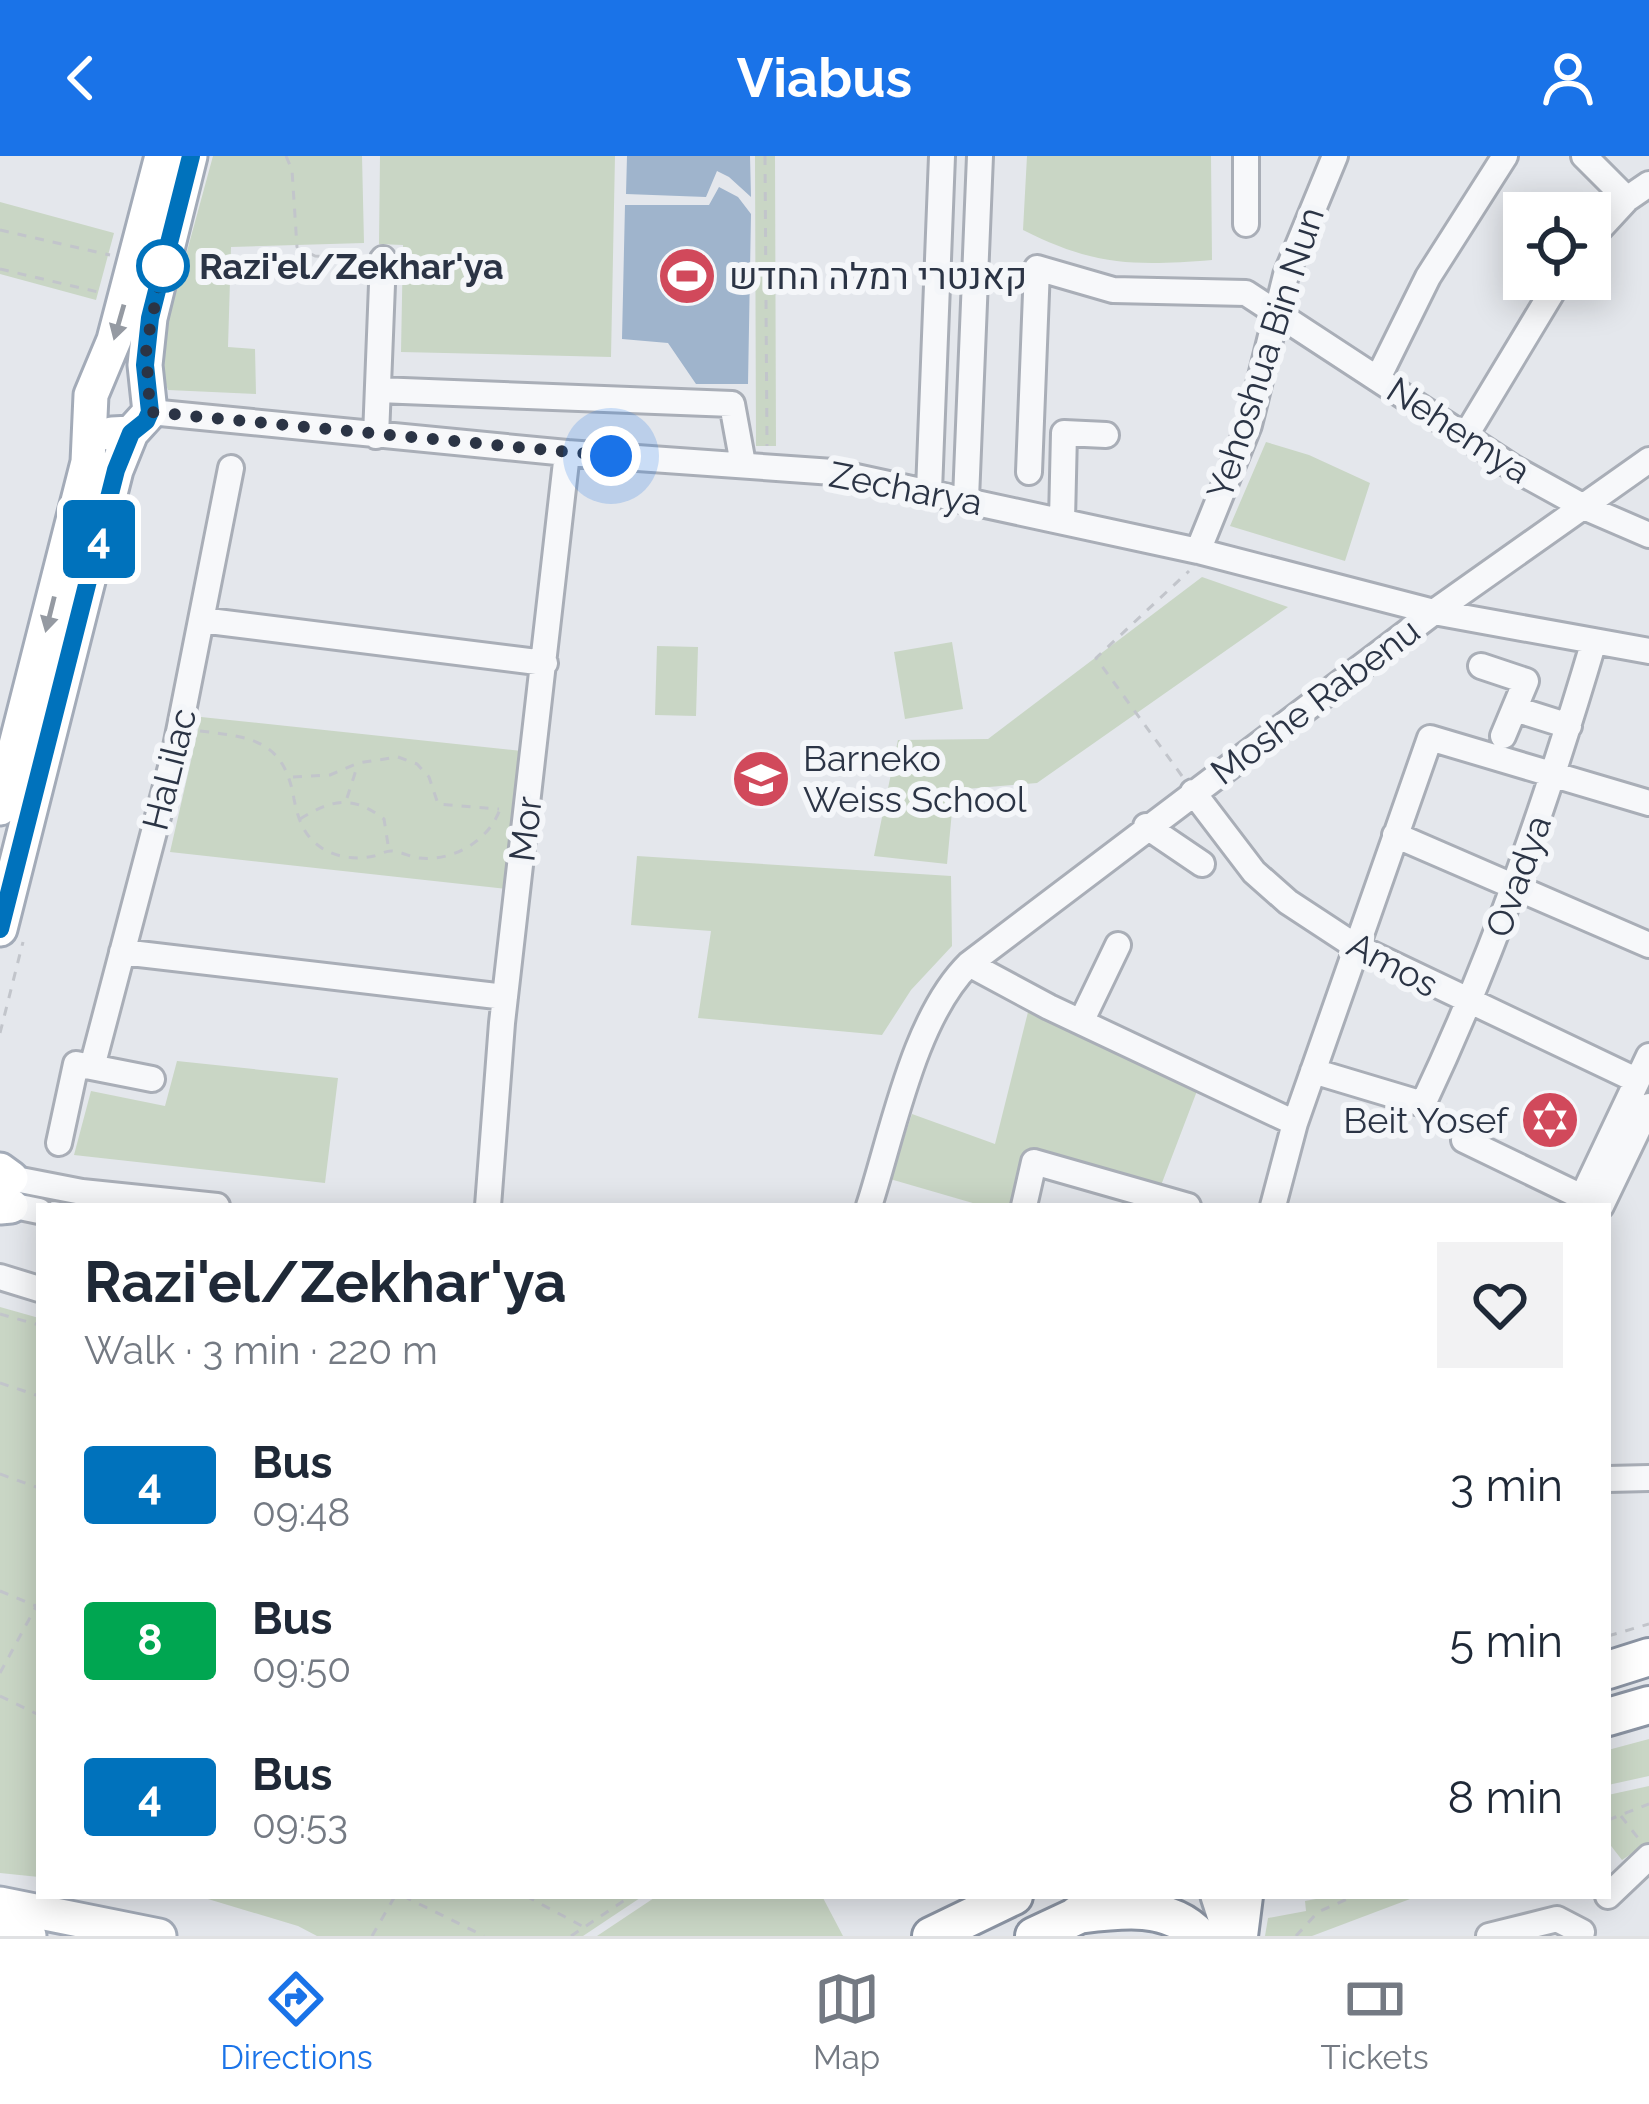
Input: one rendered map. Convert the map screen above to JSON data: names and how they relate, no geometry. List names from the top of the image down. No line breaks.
{"streets":{"street":["Yehoshua Bin Nun","Nehemya","Zecharya","Moshe Rabenu","HaLilac","Mor","Ovadya","Amos"]},"crossings":[["Yehoshua Bin Nun","Nehemya"],["Yehoshua Bin Nun","Zecharya"],["Nehemya","Moshe Rabenu"],["Zecharya","Moshe Rabenu"],["Zecharya","Mor"],["Zecharya","Ovadya"],["Moshe Rabenu","Amos"],["Ovadya","Amos"]],"places":{"other":["Razi'el/Zekhar'ya"],"sports":["קאנטרי רמלה החדש"],"school or university":["Barneko Weiss School"],"synagogue":["Beit Yosef"]},"lines":["bus line 4"],"page":{"header":"Viabus","on_map":"4","heading":["Razi'el/Zekhar'ya","Walk · 3 min · 220 m"],"list":[{"mark":"4","name":"Bus","note":"09:48","value":"3 min"},{"mark":"8","name":"Bus","note":"09:50","value":"5 min"},{"mark":"4","name":"Bus","note":"09:53","value":"8 min"}],"tabs":["Directions","Map","Tickets"]}}
